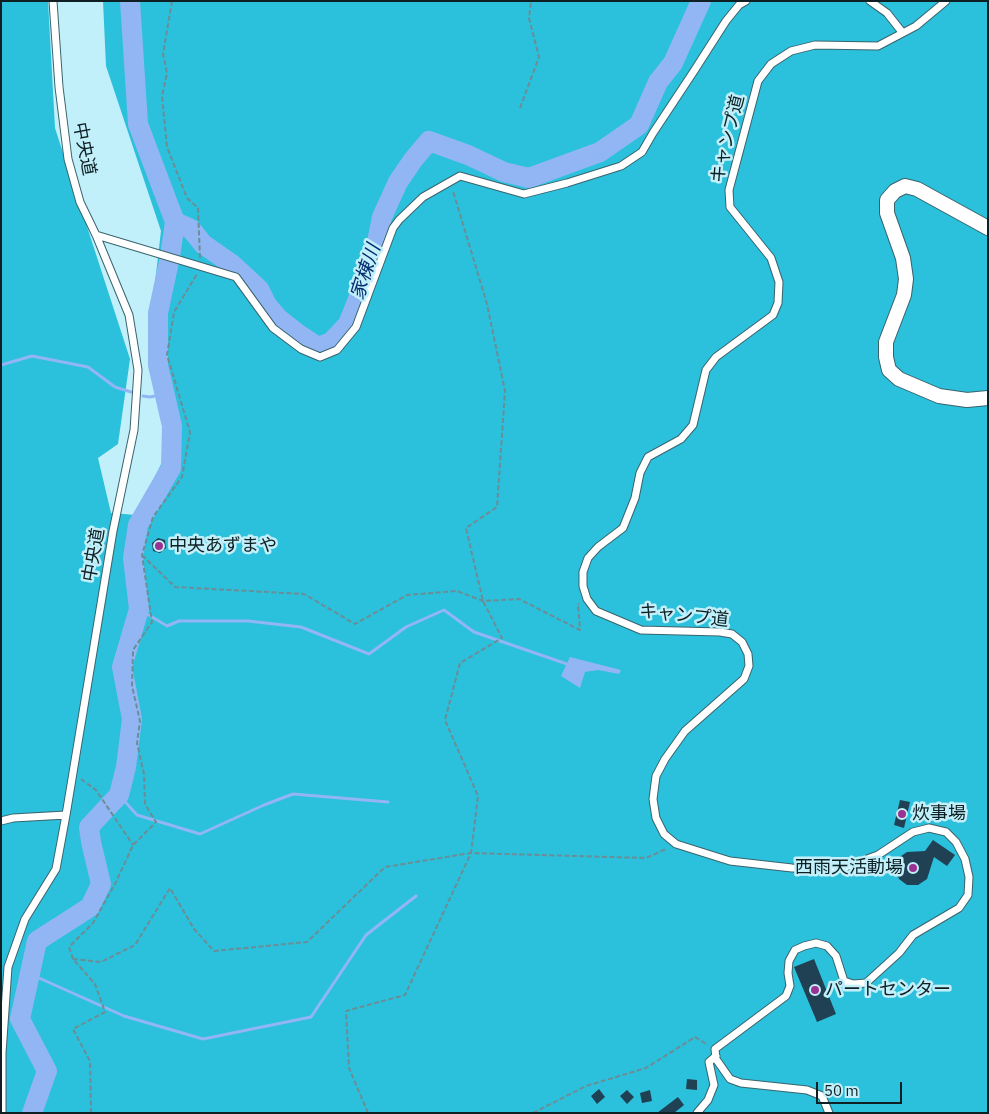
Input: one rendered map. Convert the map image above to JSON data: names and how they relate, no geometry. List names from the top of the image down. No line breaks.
{"streets":{"lane":["キャンプ道","中央道"]},"water":["家棟川"],"places":["中央あずまや","炊事場","西雨天活動場","パートセンター"],"scale_bar":"50 m"}
